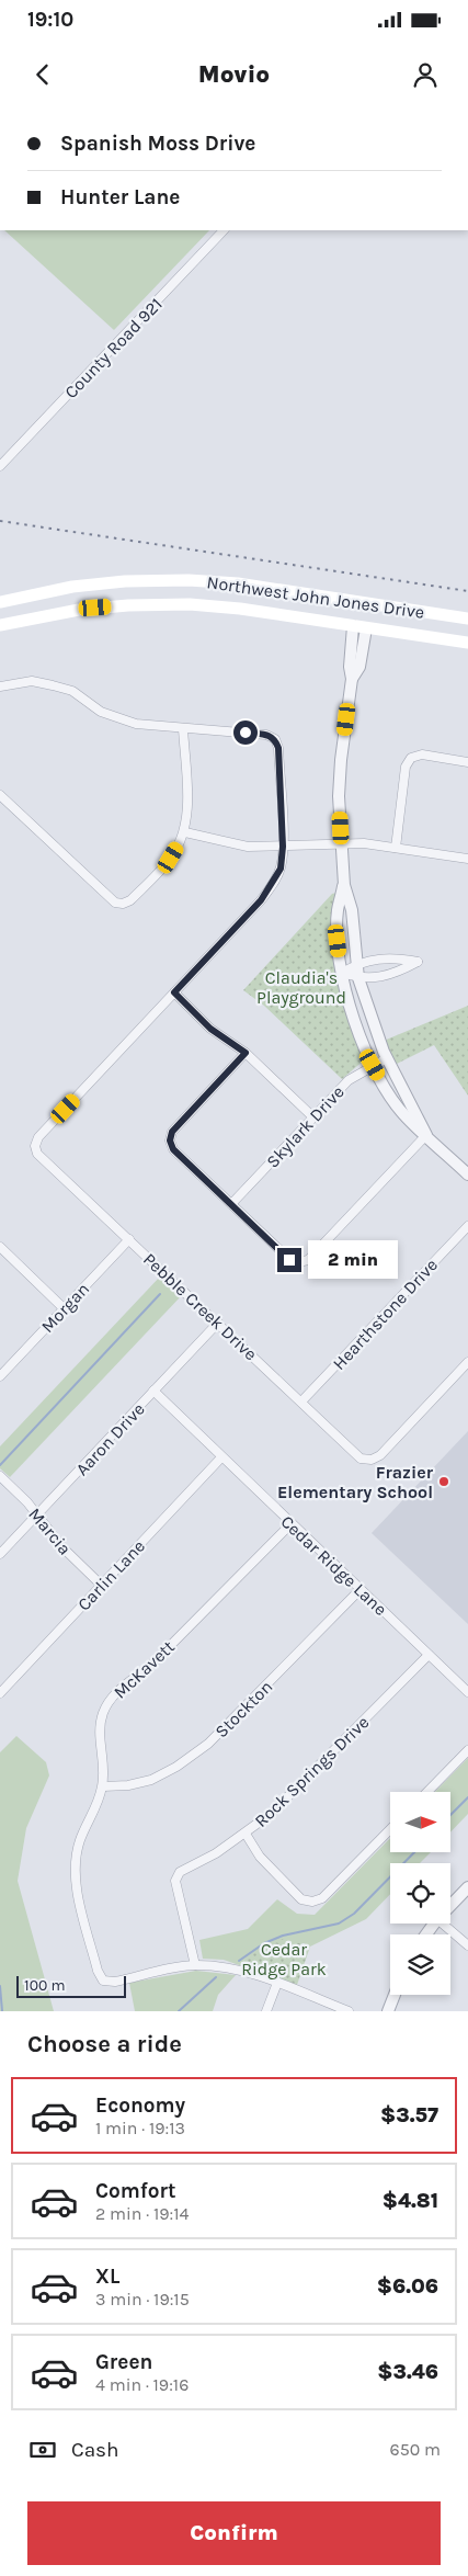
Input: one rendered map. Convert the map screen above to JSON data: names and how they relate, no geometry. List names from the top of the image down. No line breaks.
{"streets":{"main road":["Northwest John Jones Drive"],"street":["County Road 921","Skylark Drive","Pebble Creek Drive","Morgan","Hearthstone Drive","Aaron Drive","Marcia","Cedar Ridge Lane","Carlin Lane","McKavett","Stockton","Rock Springs Drive"]},"crossings":[["Pebble Creek Drive","Morgan"],["Pebble Creek Drive","Hearthstone Drive"],["Pebble Creek Drive","Aaron Drive"],["Aaron Drive","Marcia"],["Aaron Drive","Cedar Ridge Lane"],["Marcia","Carlin Lane"],["Cedar Ridge Lane","Carlin Lane"],["Cedar Ridge Lane","McKavett"],["Cedar Ridge Lane","Stockton"],["Cedar Ridge Lane","Rock Springs Drive"],["McKavett","Stockton"],["McKavett","Rock Springs Drive"]],"parks":["Claudia's Playground","Cedar Ridge Park"],"places":["Frazier Elementary School"],"scale_bar":"100 m","north":"right","page":{"status":"19:10","header":"Movio","banner":["Spanish Moss Drive","Hunter Lane"],"bubble":"2 min","scale":"100 m","heading":"Choose a ride","list":[{"name":"Economy","note":"1 min · 19:13","value":"$3.57"},{"name":"Comfort","note":"2 min · 19:14","value":"$4.81"},{"name":"XL","note":"3 min · 19:15","value":"$6.06"},{"name":"Green","note":"4 min · 19:16","value":"$3.46"}],"pay":["Cash","650 m"],"buttons":"Confirm"}}
